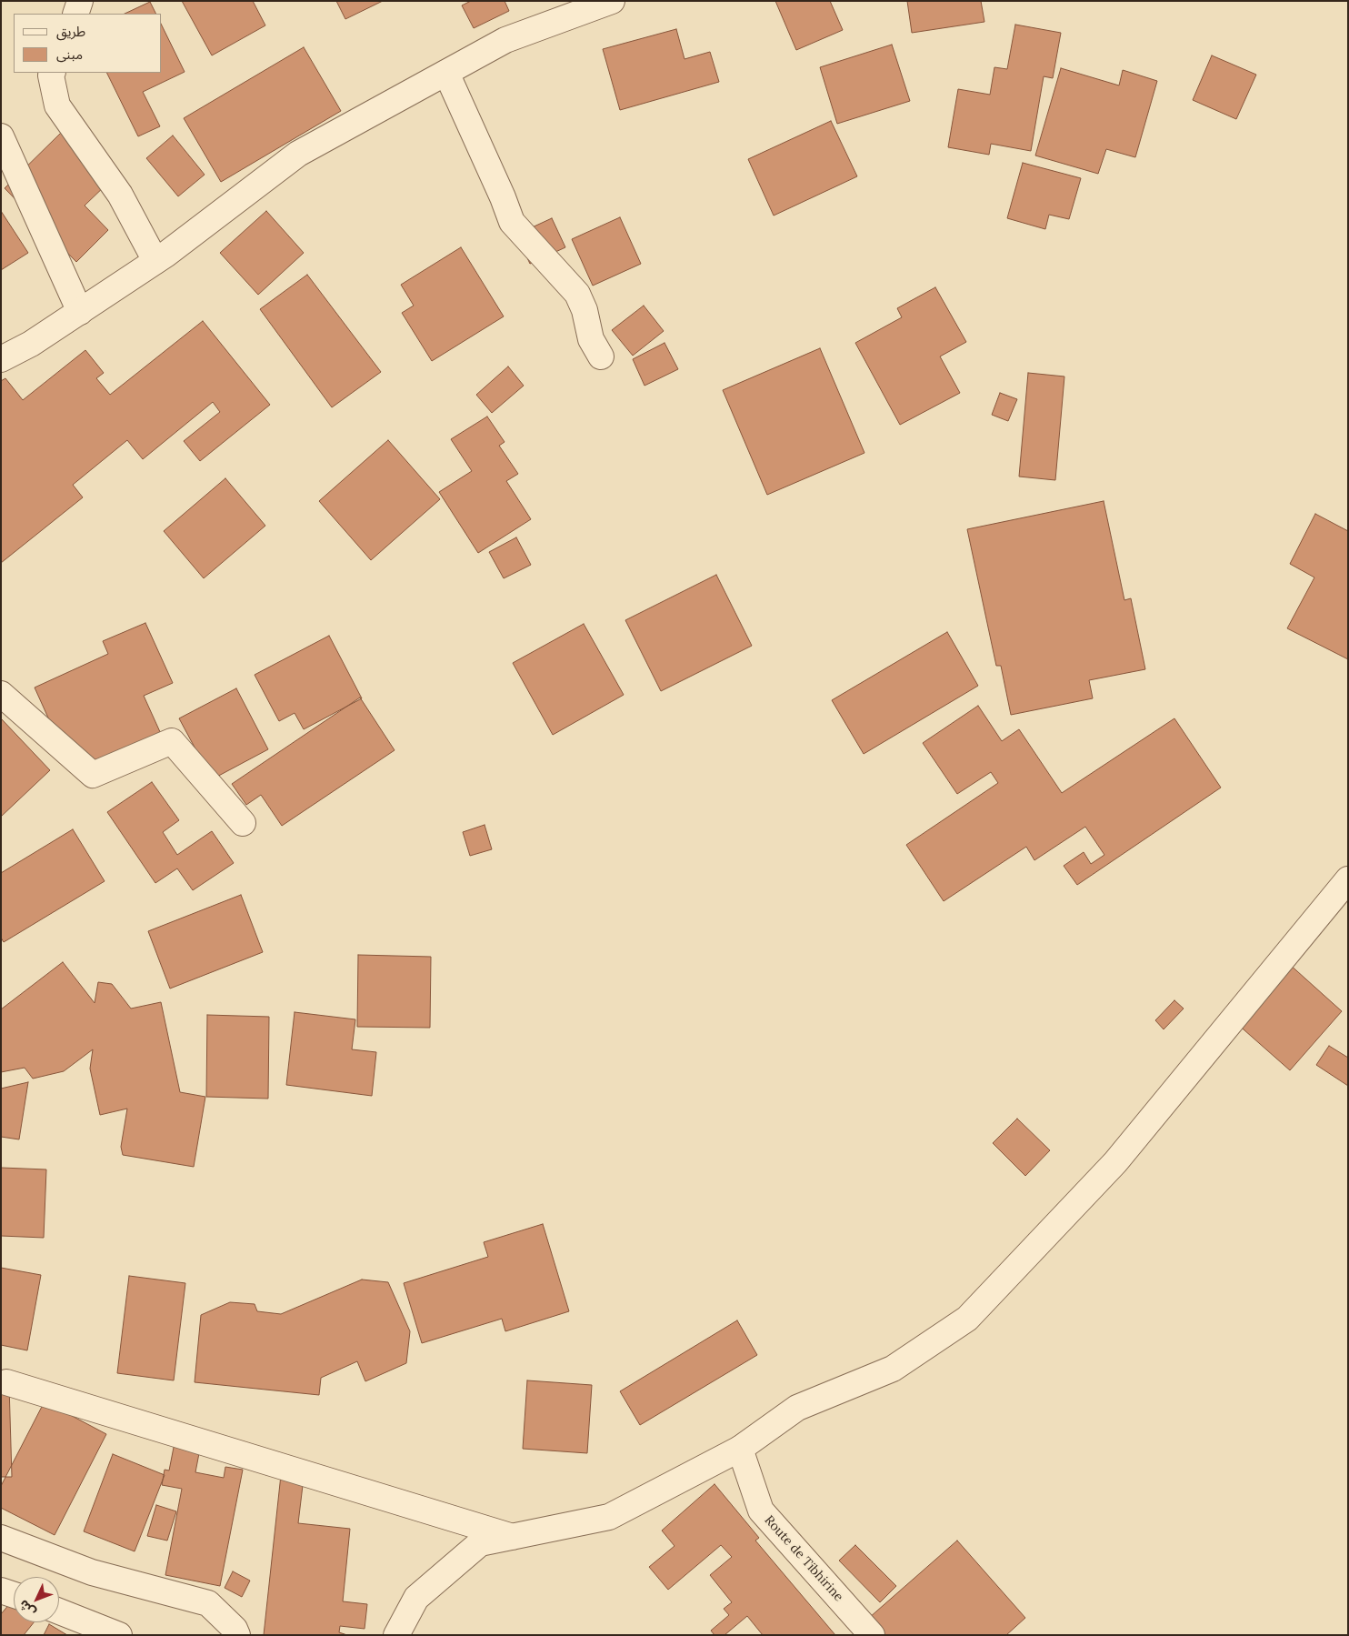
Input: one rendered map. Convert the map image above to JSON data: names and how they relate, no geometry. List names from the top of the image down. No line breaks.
{"streets":{"street":["Route de Tibhirine"]},"legend":["طريق","مبنى"],"north":"bottom left"}
